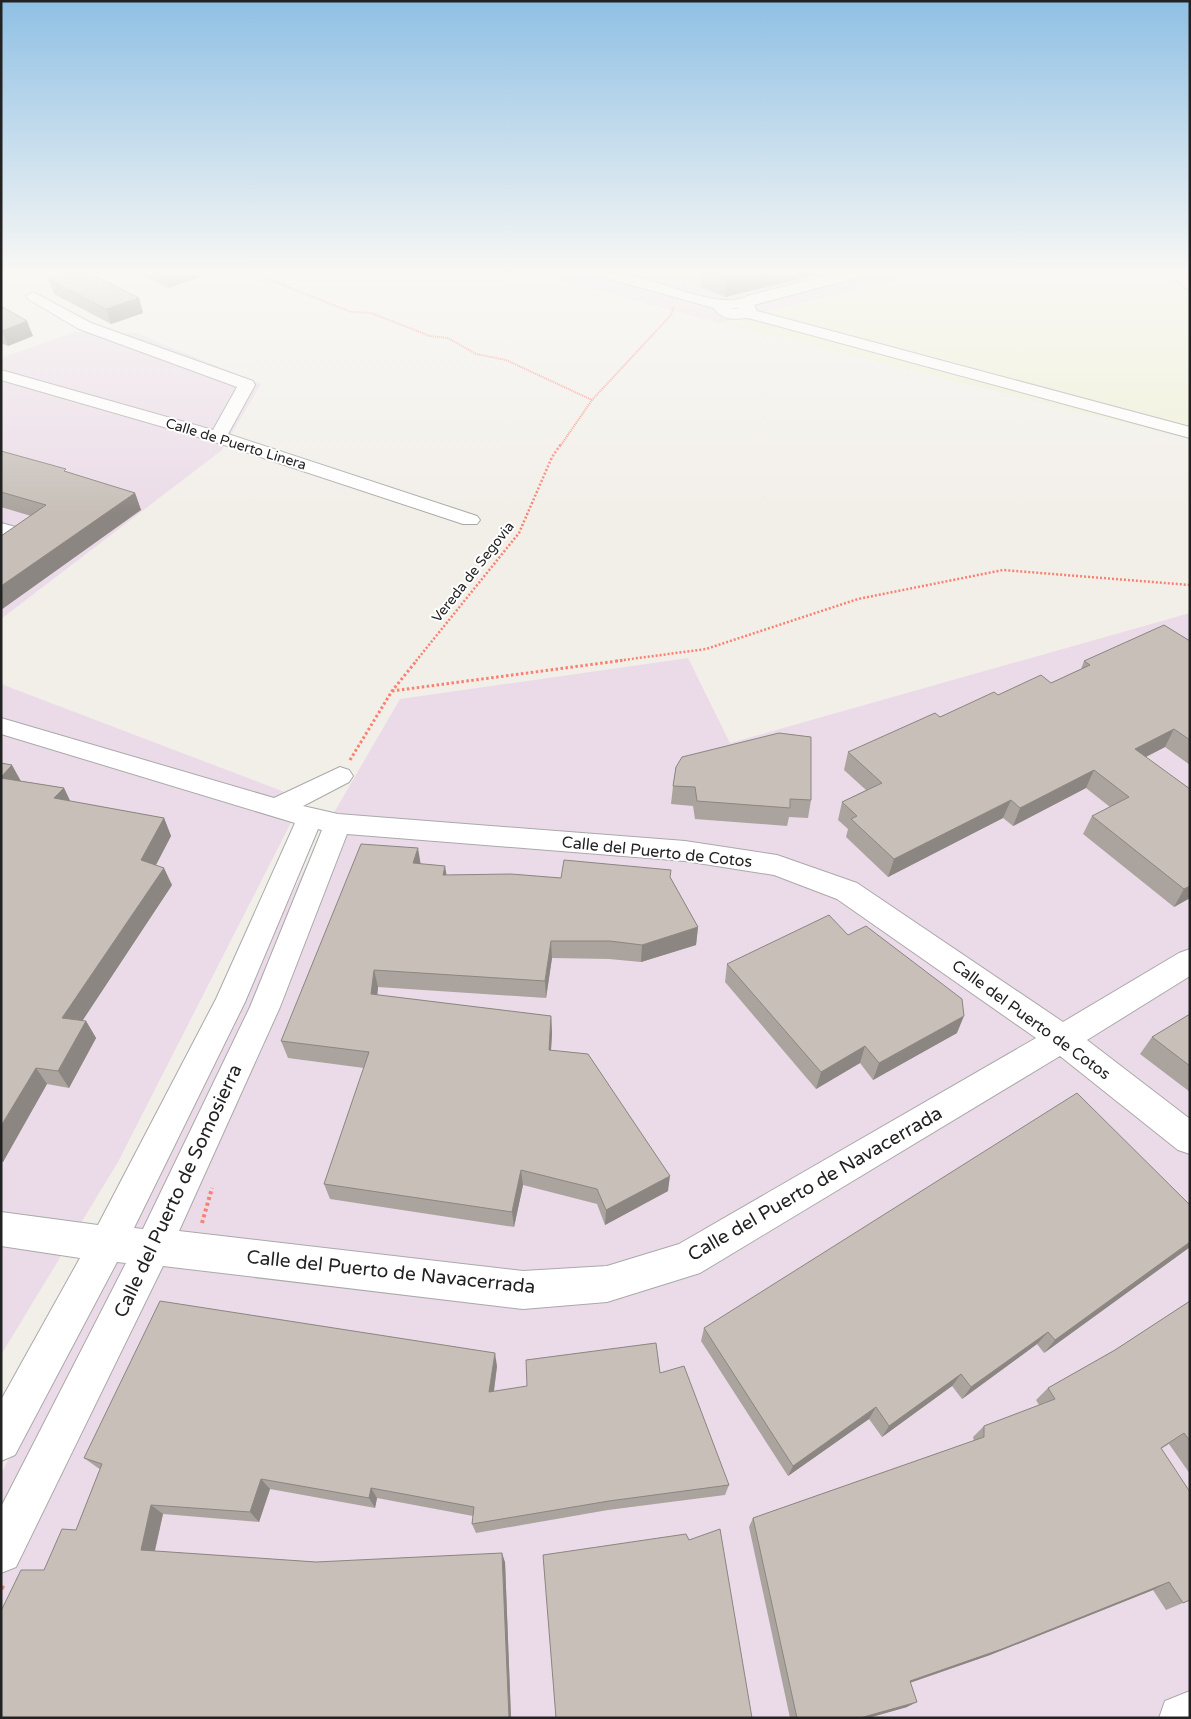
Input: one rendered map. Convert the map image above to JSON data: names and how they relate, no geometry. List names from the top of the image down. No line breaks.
{"streets":{"street":["Calle de Puerto Linera","Calle del Puerto de Cotos","Calle del Puerto de Navacerrada","Calle del Puerto de Somosierra"],"path":["Vereda de Segovia"]},"crossings":[["Calle del Puerto de Cotos","Calle del Puerto de Navacerrada"],["Calle del Puerto de Cotos","Calle del Puerto de Somosierra"],["Calle del Puerto de Navacerrada","Calle del Puerto de Somosierra"]]}
